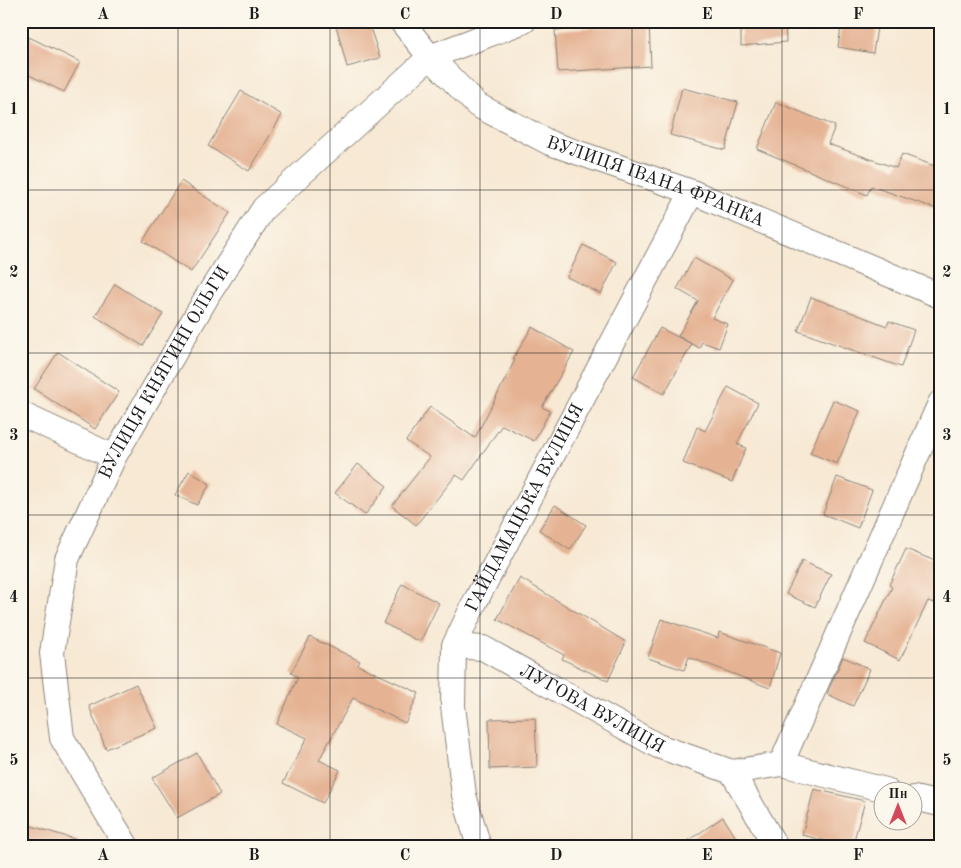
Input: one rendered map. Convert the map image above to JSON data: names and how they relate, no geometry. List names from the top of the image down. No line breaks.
{"streets":{"street":["ВУЛИЦЯ ІВАНА ФРАНКА","ВУЛИЦЯ КНЯГИНІ ОЛЬГИ","ГАЙДАМАЦЬКА ВУЛИЦЯ","ЛУГОВА ВУЛИЦЯ"]},"crossings":[["ВУЛИЦЯ ІВАНА ФРАНКА","ВУЛИЦЯ КНЯГИНІ ОЛЬГИ"],["ВУЛИЦЯ ІВАНА ФРАНКА","ГАЙДАМАЦЬКА ВУЛИЦЯ"],["ГАЙДАМАЦЬКА ВУЛИЦЯ","ЛУГОВА ВУЛИЦЯ"]],"north":"top","grid":{"columns":["A","B","C","D","E","F"],"rows":["1","2","3","4","5"]}}
